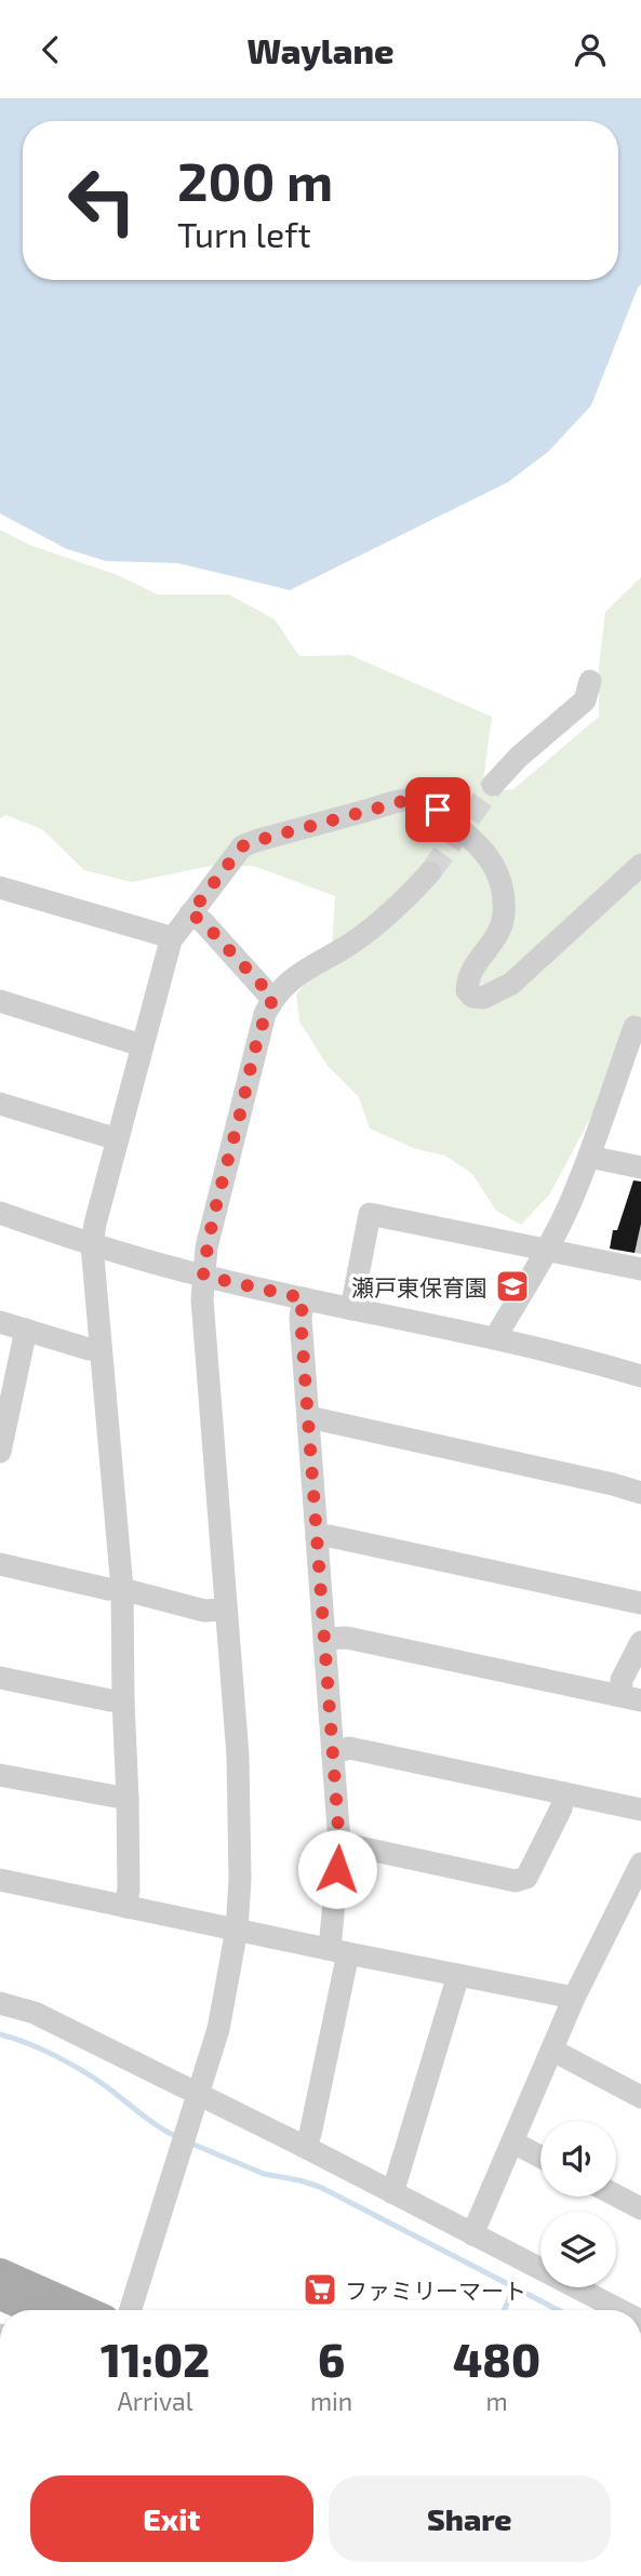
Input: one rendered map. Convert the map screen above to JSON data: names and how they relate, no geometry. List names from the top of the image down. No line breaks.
{"places":{"school or university":["瀬戸東保育園"],"supermarket":["ファミリーマート"]},"page":{"header":"Waylane","turn":["200 m","Turn left"],"eta":["11:02","Arrival","6","min","480","m"],"buttons":["Exit","Share"]}}
